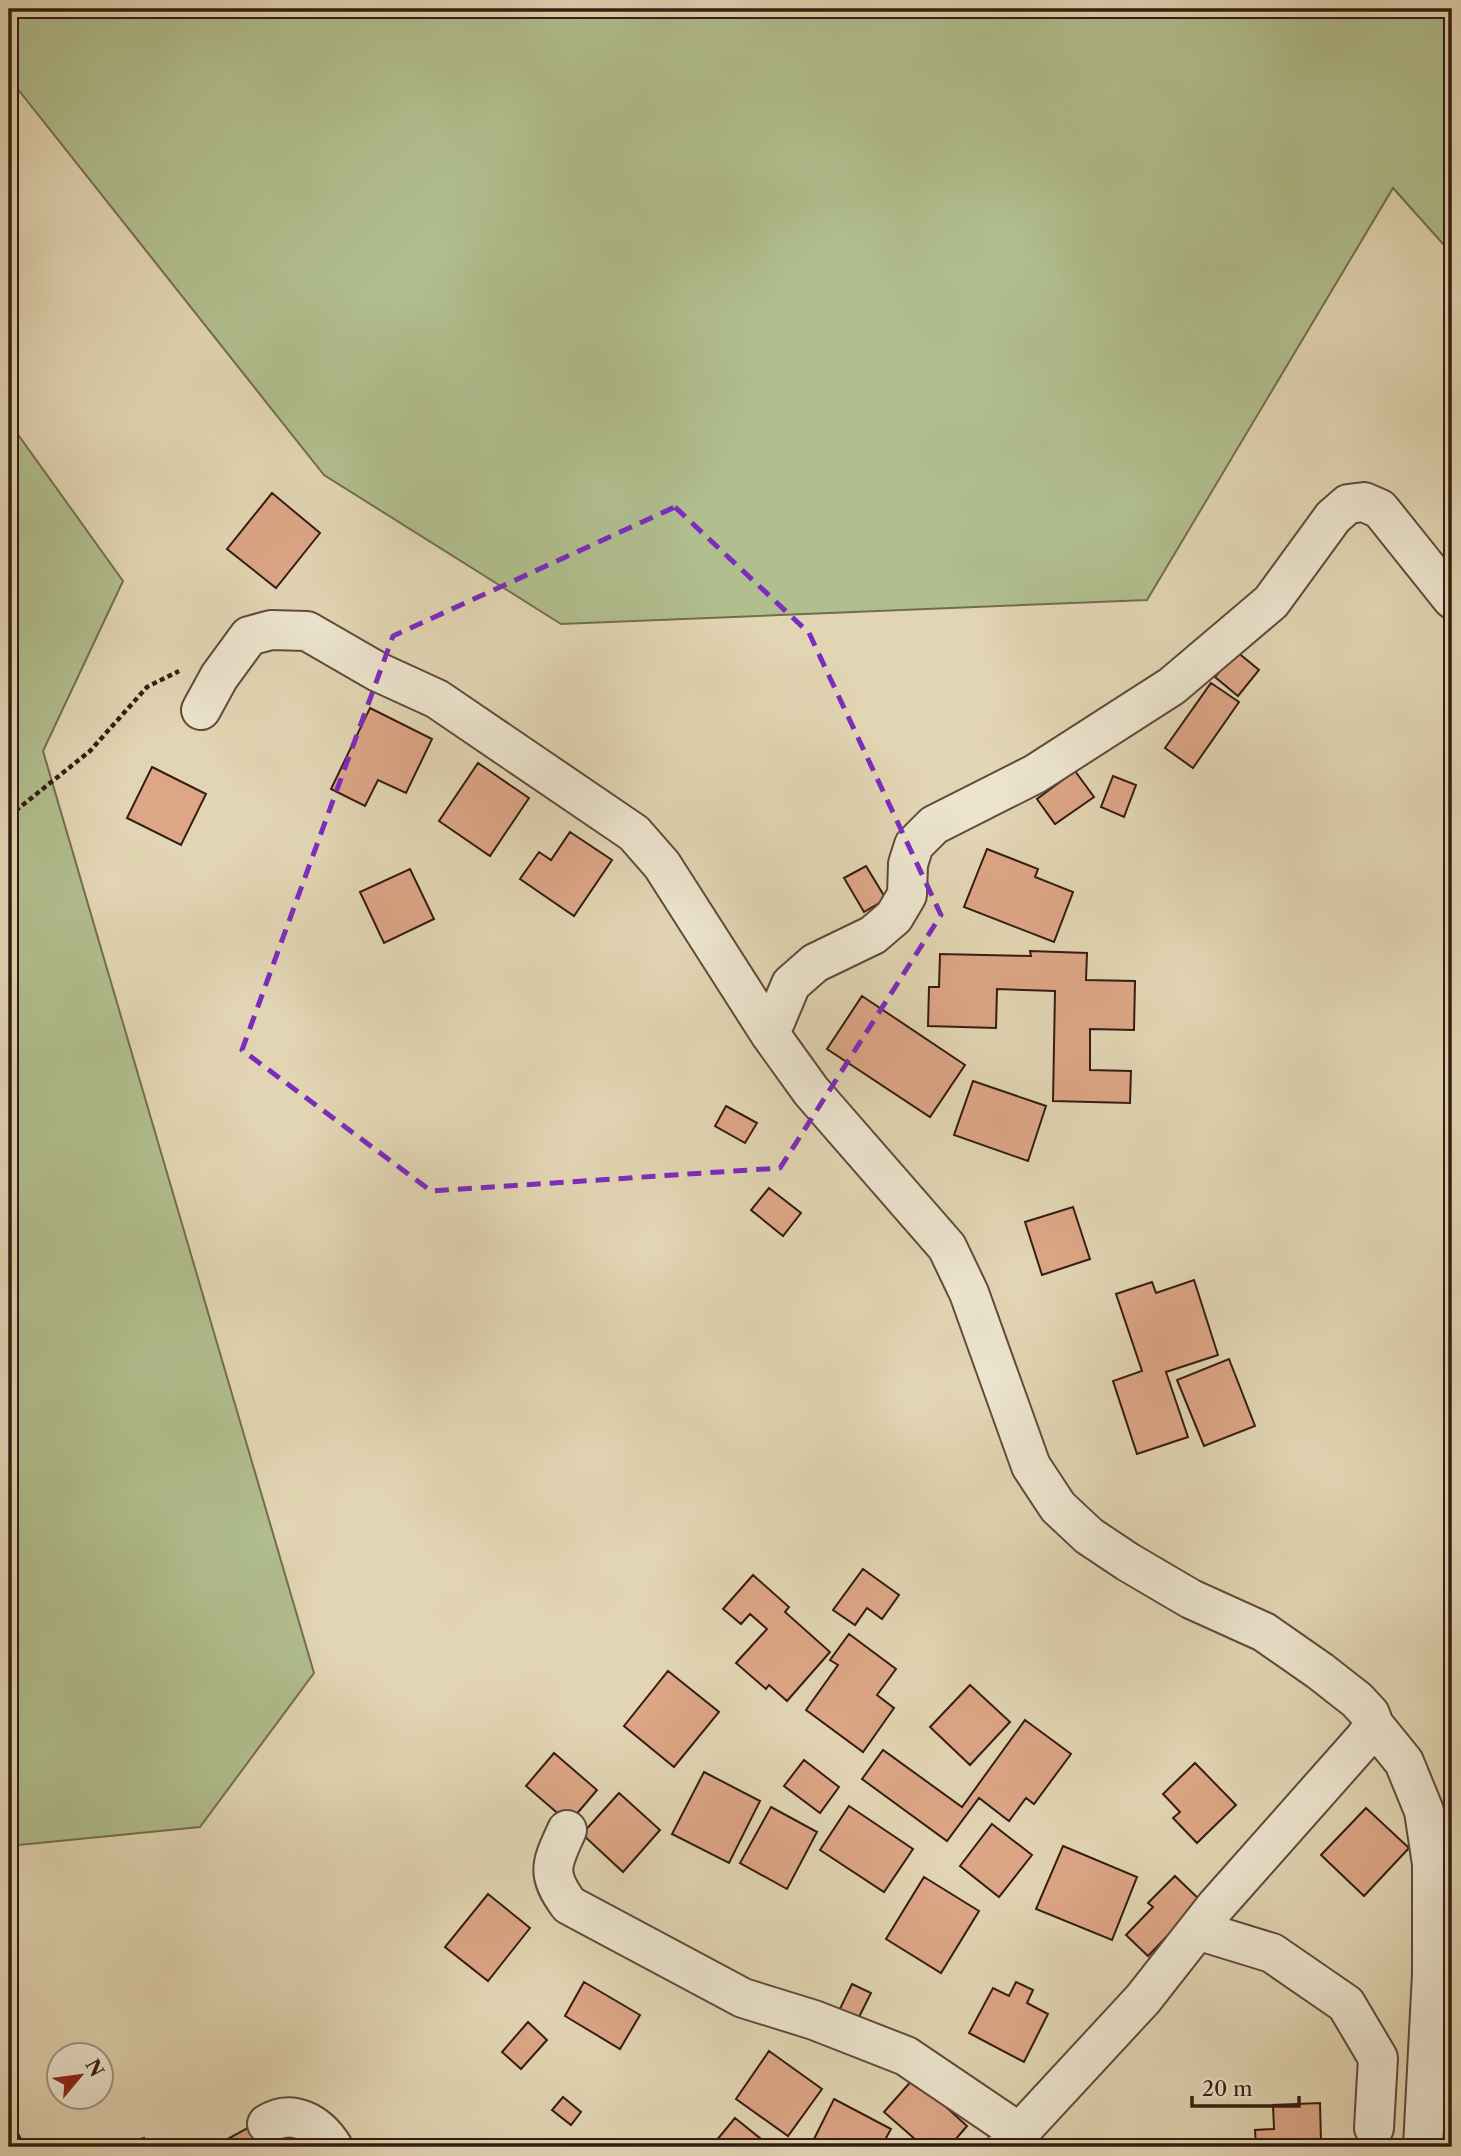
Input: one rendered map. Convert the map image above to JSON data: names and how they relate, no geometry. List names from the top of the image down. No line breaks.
{"scale_bar":"20 m","north":"top right"}
